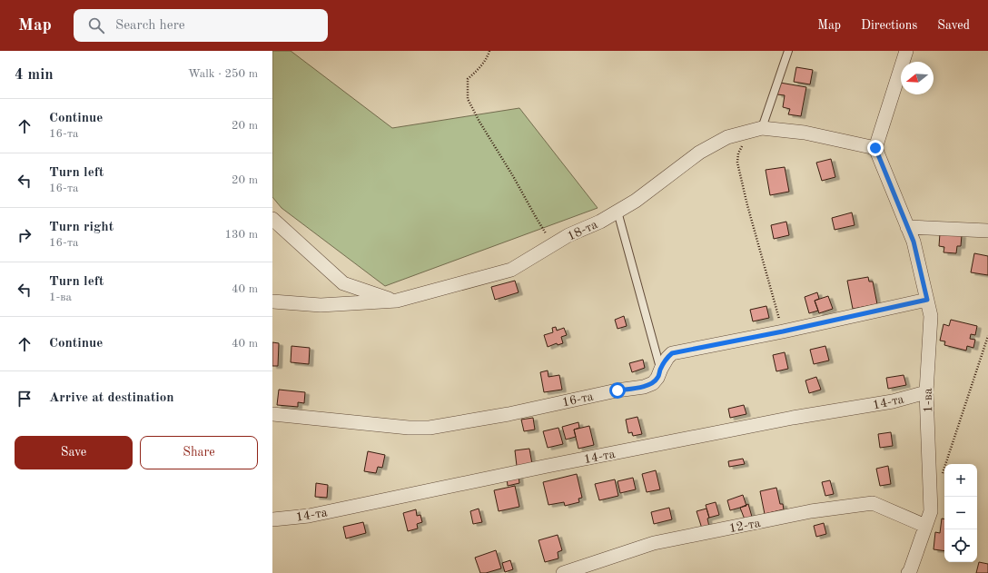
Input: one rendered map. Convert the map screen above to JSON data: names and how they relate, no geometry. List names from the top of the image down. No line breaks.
{"streets":{"street":["18-та","16-та","1-ва","14-та","12-та"]},"crossings":[["18-та","1-ва"],["16-та","1-ва"],["1-ва","14-та"],["1-ва","12-та"]],"north":"left","page":{"header":"Map","search":"Search here","nav":["Map","Directions","Saved"],"heading":["4 min","Walk · 250 m"],"list":[["Continue","16-та","20 m"],["Turn left","16-та","20 m"],["Turn right","16-та","130 m"],["Turn left","1-ва","40 m"],["Continue","40 m"],"Arrive at destination"],"buttons":["Save","Share"],"map_buttons":["+","−"]}}
